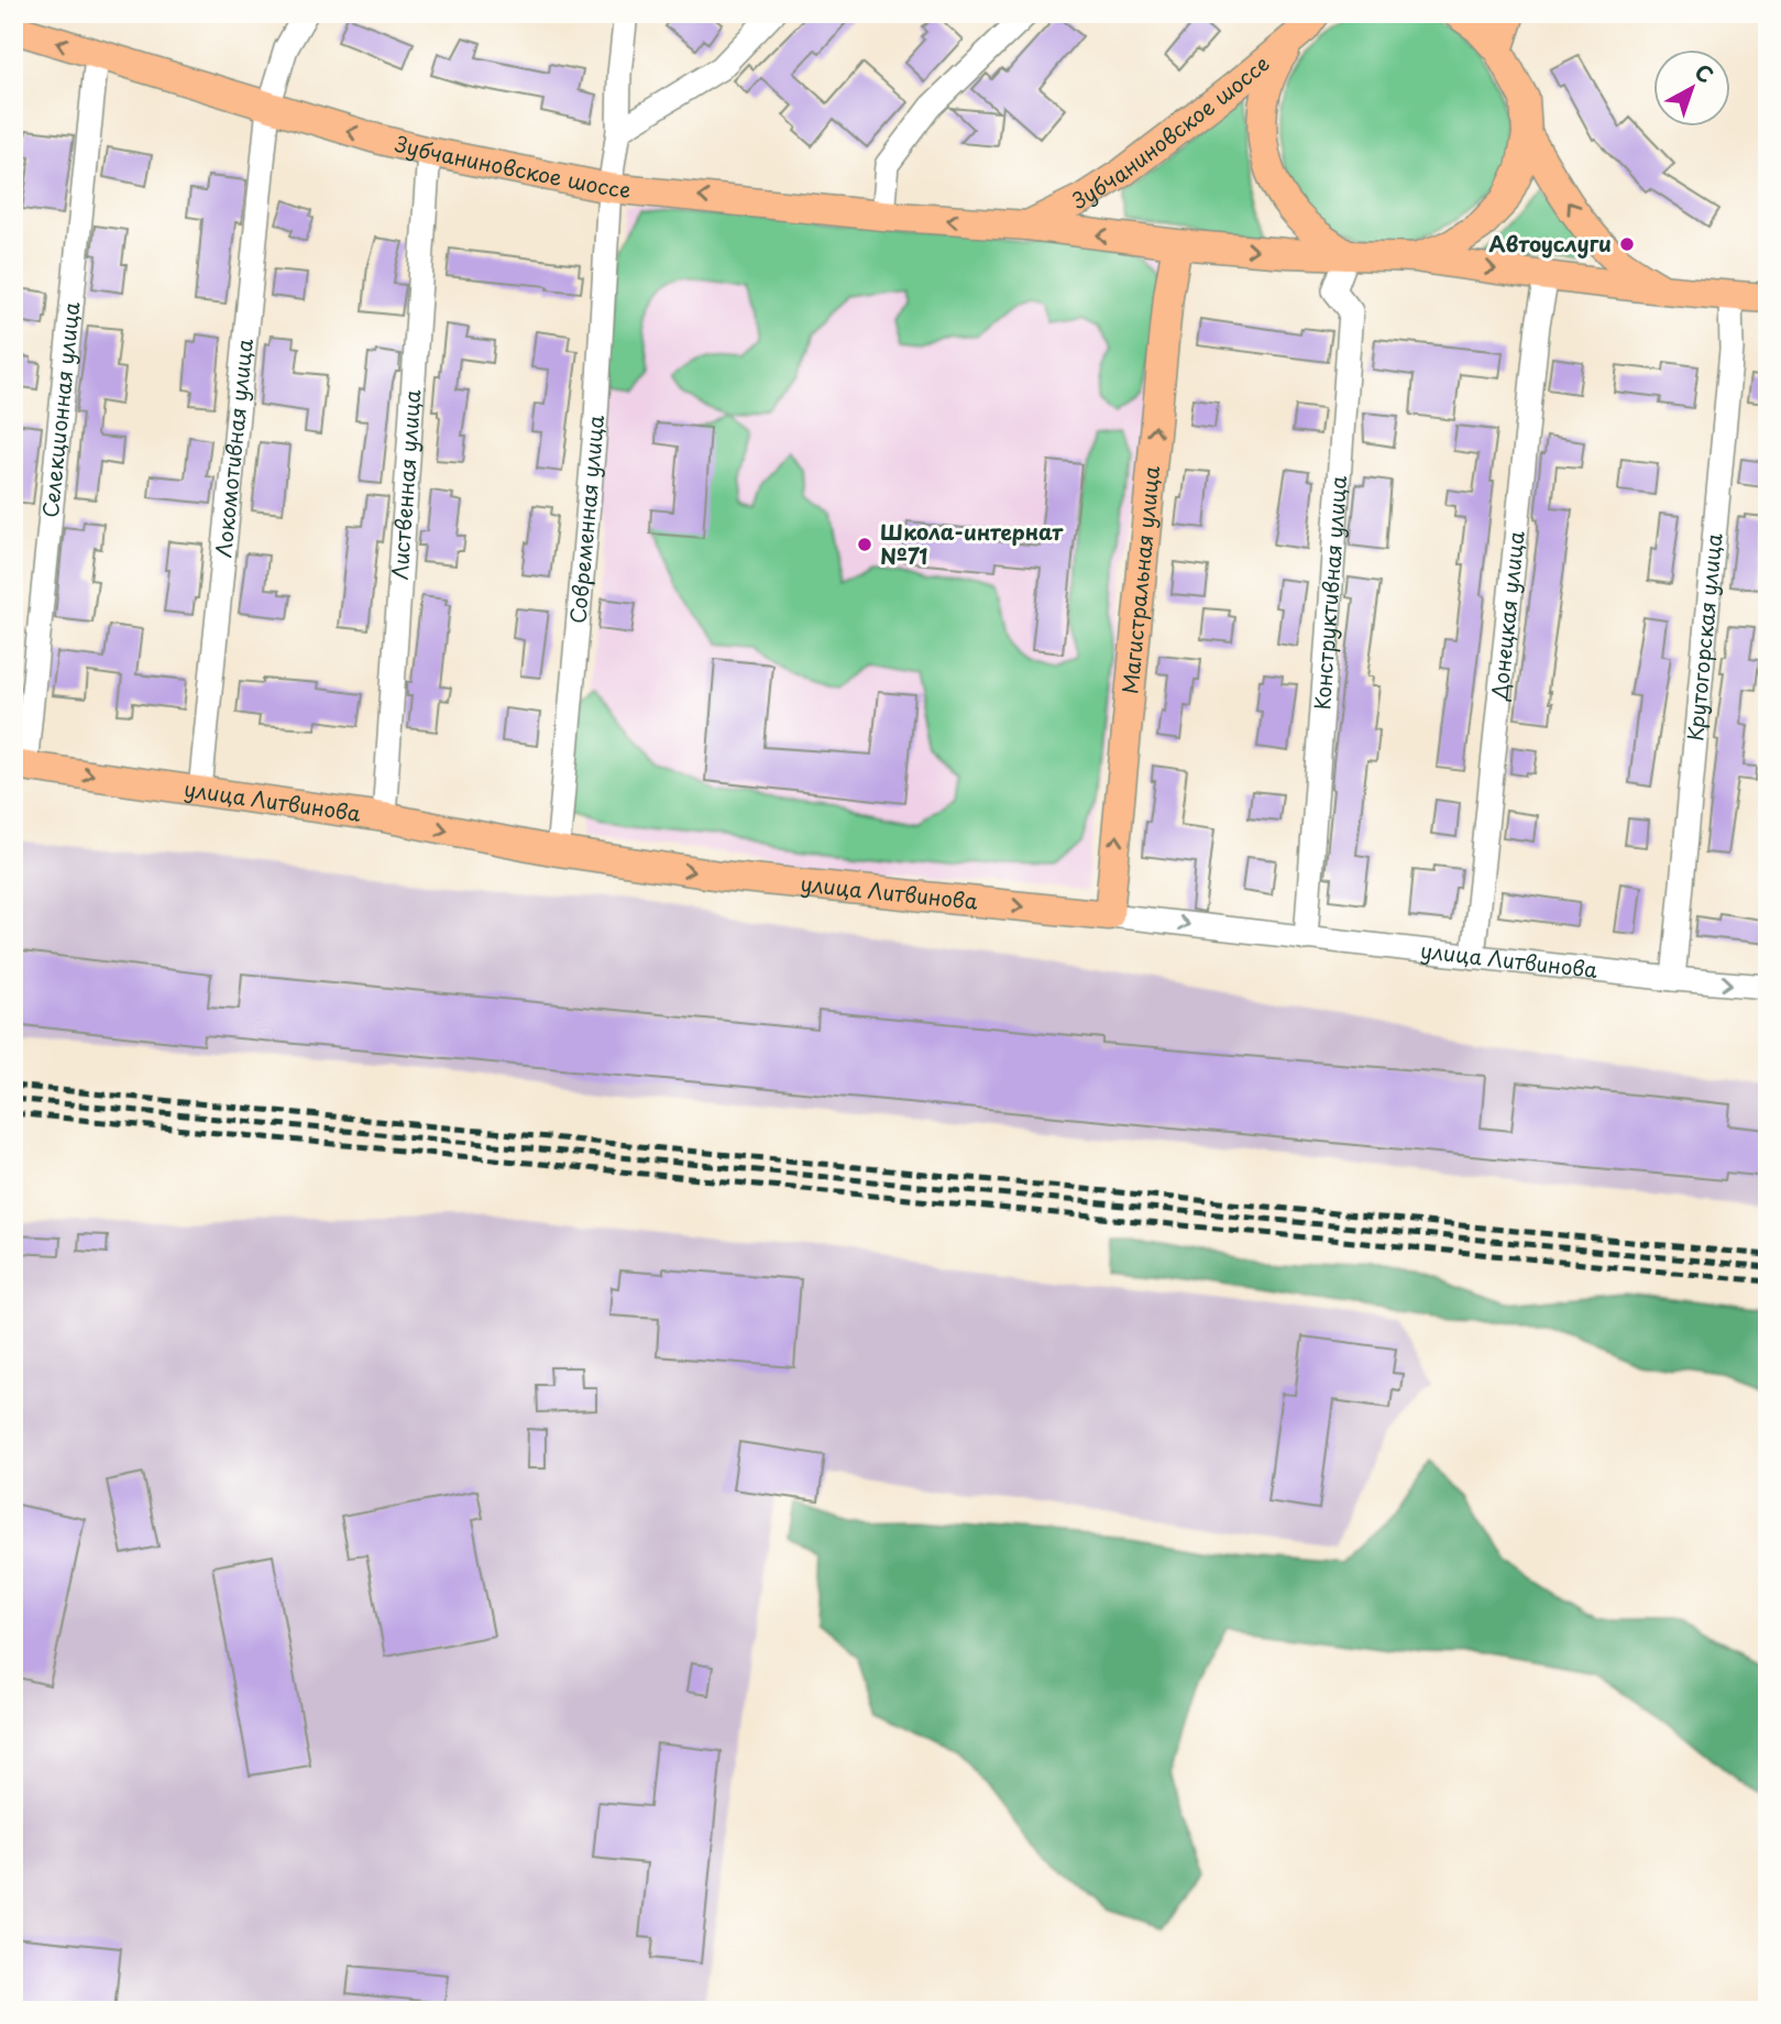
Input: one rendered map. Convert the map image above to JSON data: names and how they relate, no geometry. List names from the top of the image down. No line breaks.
{"streets":{"main road":["Зубчаниновское шоссе","Магистральная улица","улица Литвинова"],"street":["Селекционная улица","Локомотивная улица","Лиственная улица","Современная улица","Конструктивная улица","Донецкая улица","Крутогорская улица"]},"crossings":[["Зубчаниновское шоссе","Селекционная улица"],["Зубчаниновское шоссе","Локомотивная улица"],["Зубчаниновское шоссе","Лиственная улица"],["Зубчаниновское шоссе","Современная улица"],["Зубчаниновское шоссе","Магистральная улица"],["Зубчаниновское шоссе","Конструктивная улица"],["Селекционная улица","улица Литвинова"],["Локомотивная улица","улица Литвинова"],["Лиственная улица","улица Литвинова"],["Современная улица","улица Литвинова"],["Магистральная улица","улица Литвинова"],["Конструктивная улица","улица Литвинова"],["Донецкая улица","улица Литвинова"],["Крутогорская улица","улица Литвинова"]],"one_way":["Магистральная улица","улица Литвинова"],"places":["Автоуслуги","Школа-интернат №71"],"north":"top right"}
